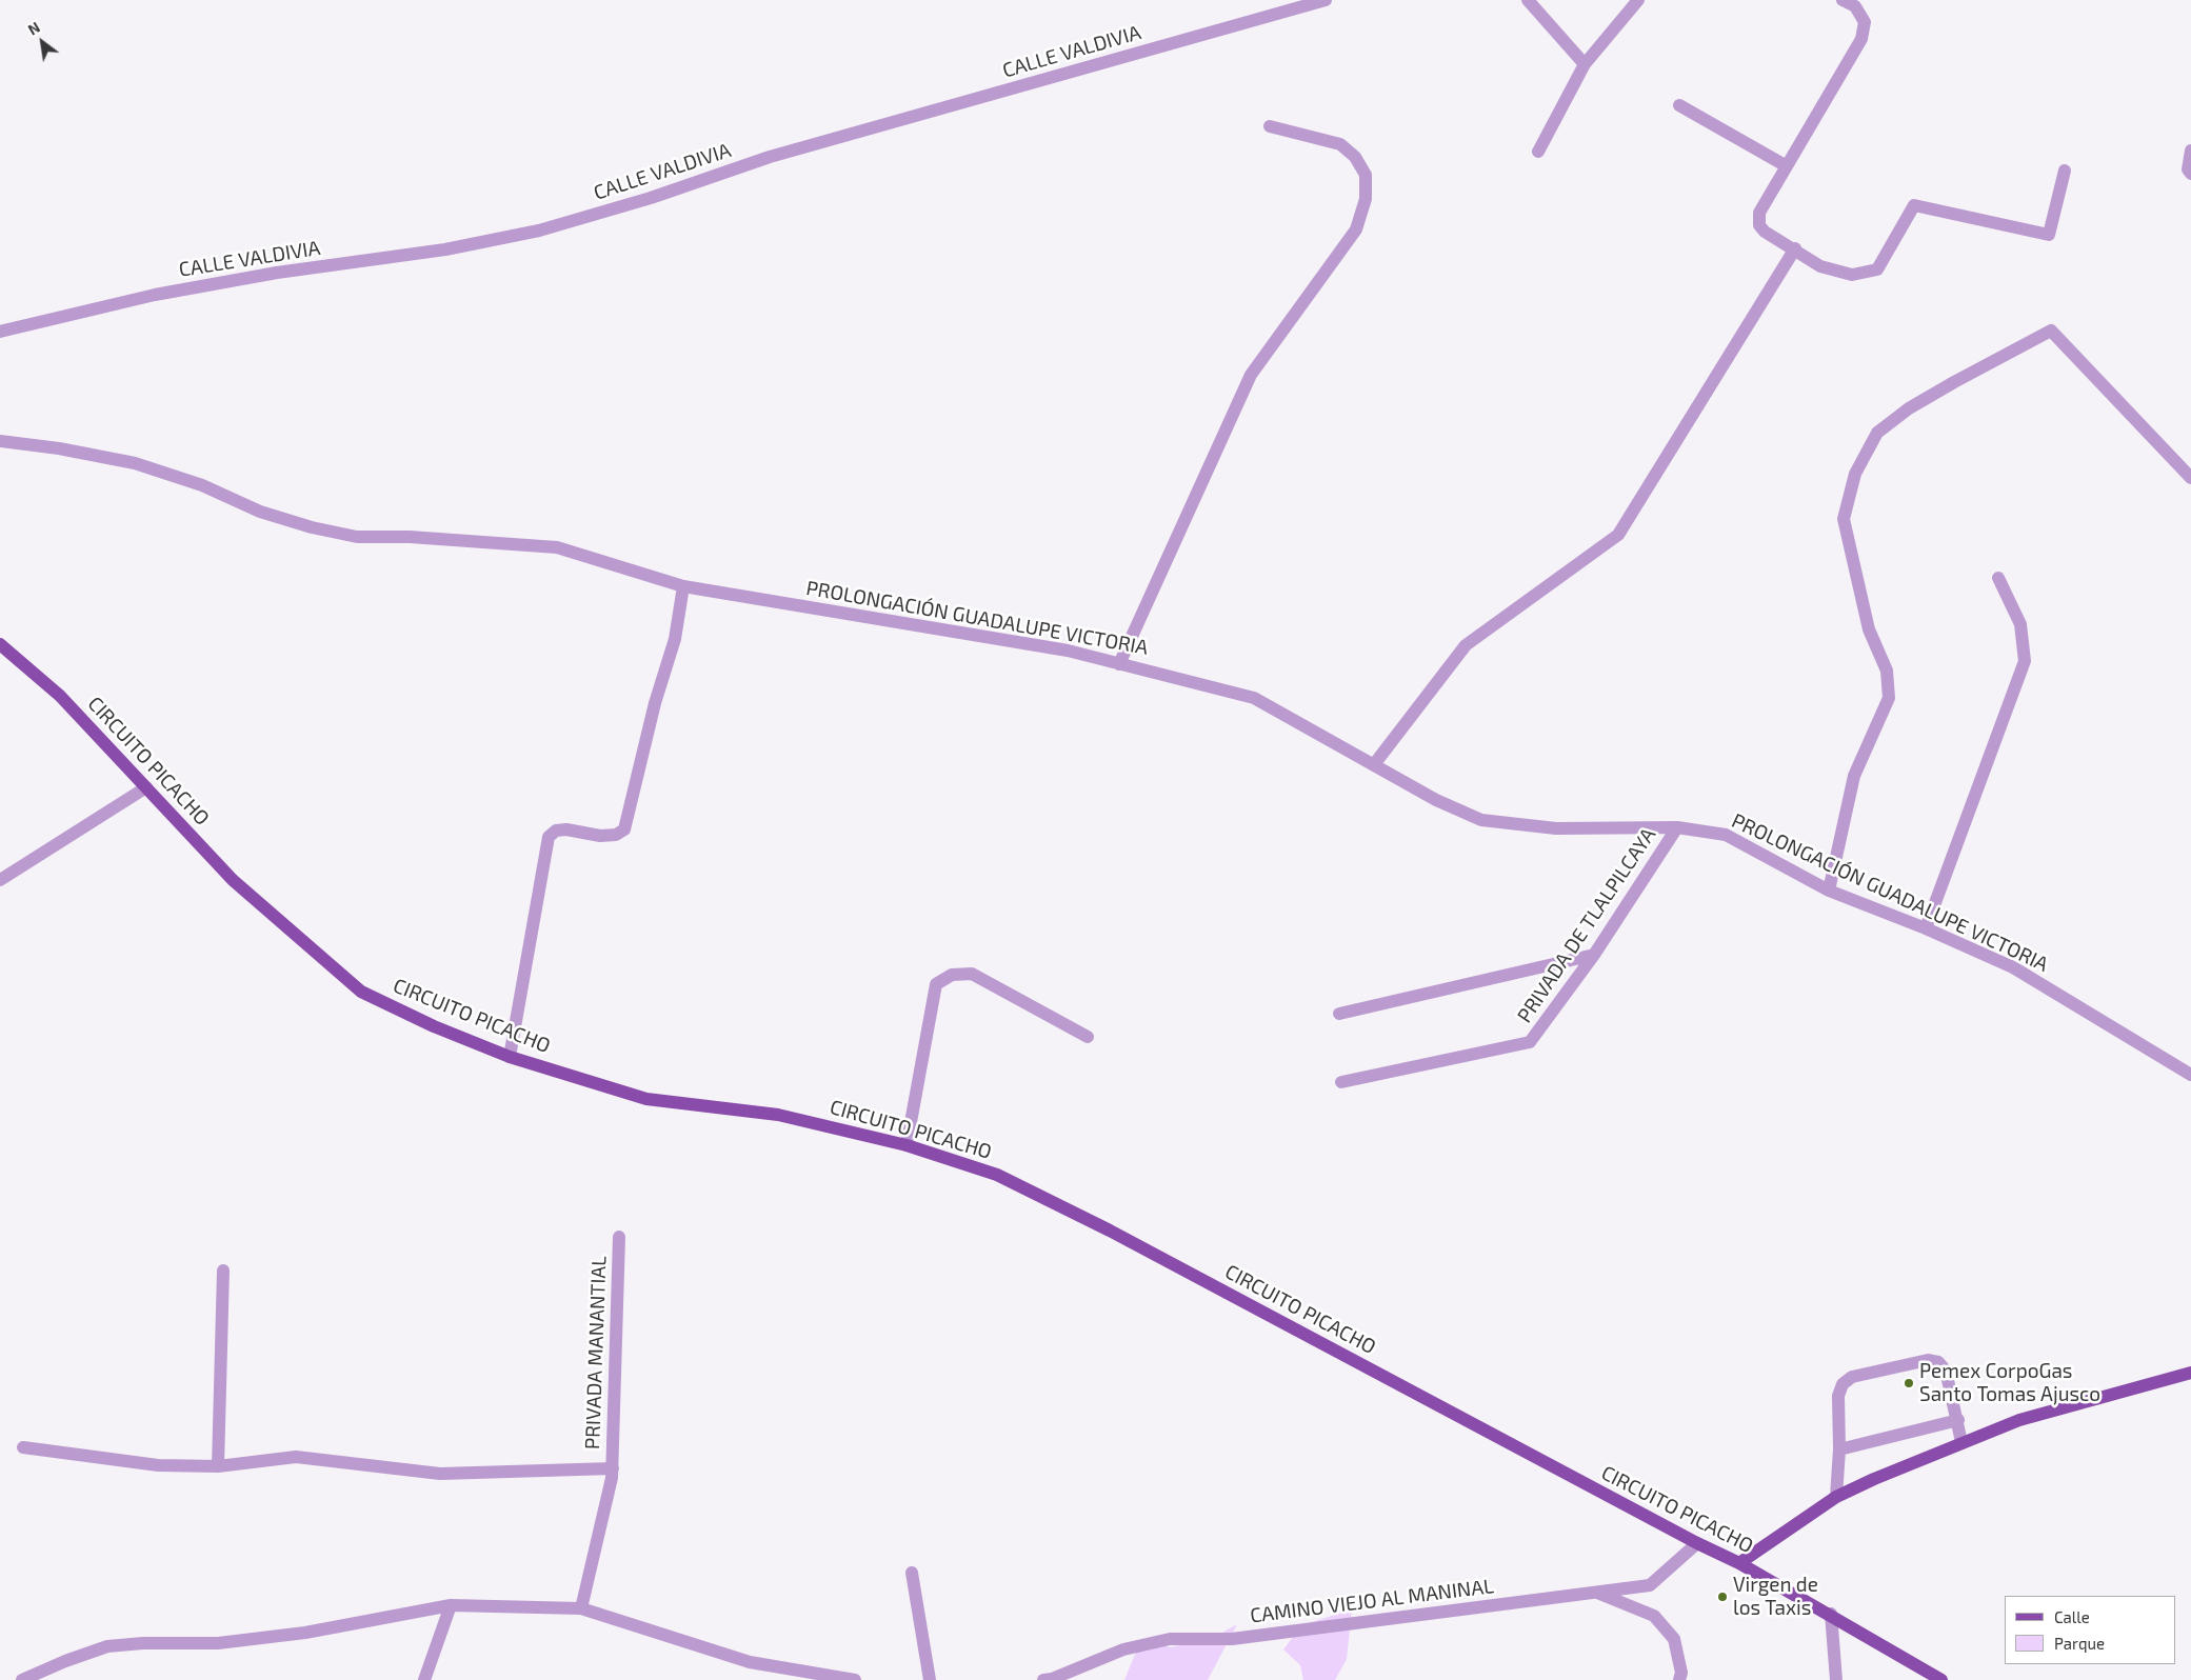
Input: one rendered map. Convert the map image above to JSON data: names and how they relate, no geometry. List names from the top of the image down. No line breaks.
{"streets":{"main road":["CIRCUITO PICACHO"],"street":["CALLE VALDIVIA","PROLONGACIÓN GUADALUPE VICTORIA","PRIVADA DE TLALPILCAYA","PRIVADA MANANTIAL","CAMINO VIEJO AL MANINAL"]},"crossings":[["PROLONGACIÓN GUADALUPE VICTORIA","PRIVADA DE TLALPILCAYA"],["CIRCUITO PICACHO","CAMINO VIEJO AL MANINAL"]],"places":["Pemex CorpoGas Santo Tomas Ajusco","Virgen de los Taxis"],"legend":["Calle","Parque"],"north":"top left"}
